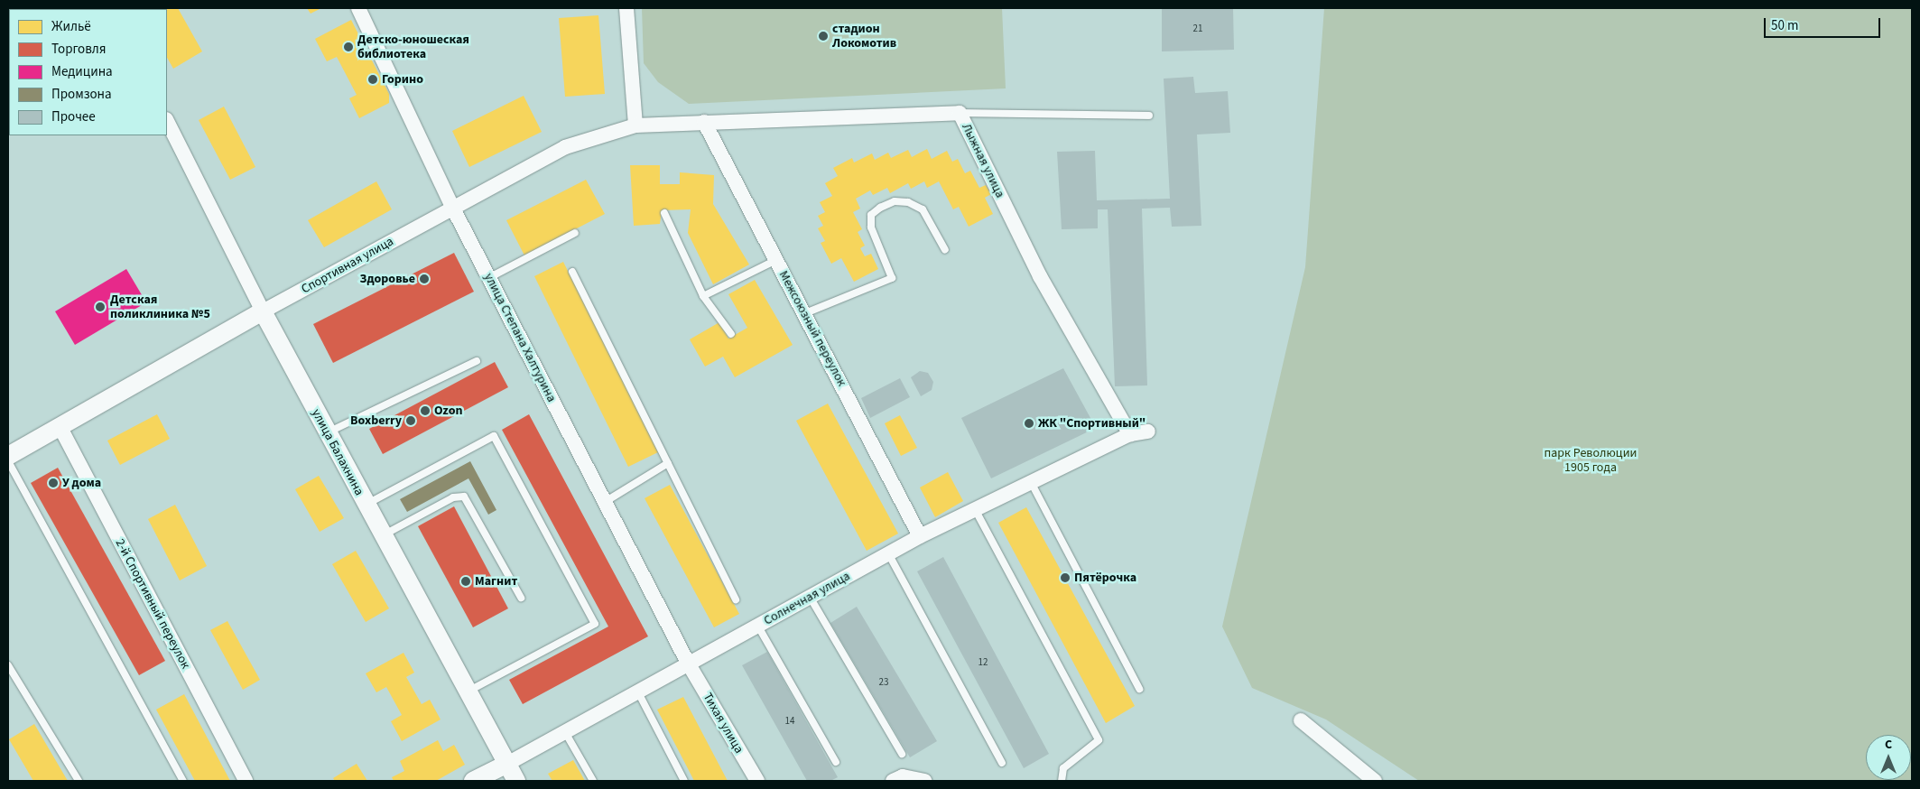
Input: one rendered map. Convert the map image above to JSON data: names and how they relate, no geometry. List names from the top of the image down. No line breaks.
{"streets":{"street":["Лыжная улица","Спортивная улица","Межсоюзный переулок","улица Степана Халтурина","улица Балахнина","Солнечная улица","2-й Спортивный переулок","Тихая улица"]},"crossings":[["Лыжная улица","Спортивная улица"],["Лыжная улица","Межсоюзный переулок"],["Лыжная улица","Солнечная улица"],["Спортивная улица","Межсоюзный переулок"],["Спортивная улица","улица Степана Халтурина"],["Спортивная улица","улица Балахнина"],["Спортивная улица","2-й Спортивный переулок"],["Межсоюзный переулок","Солнечная улица"],["улица Степана Халтурина","Солнечная улица"],["улица Степана Халтурина","Тихая улица"],["улица Балахнина","Солнечная улица"],["Солнечная улица","Тихая улица"]],"parks":["парк Революции 1905 года"],"places":["стадион Локомотив","Детско-юношеская библиотека","Горино","Здоровье","Детская поликлиника №5","Ozon","Boxberry","ЖК \"Спортивный\"","У дома","Пятёрочка","Магнит"],"house_numbers":["21","12","23","14"],"legend":["Жильё","Торговля","Медицина","Промзона","Прочее"],"scale_bar":"50 m","north":"top"}
